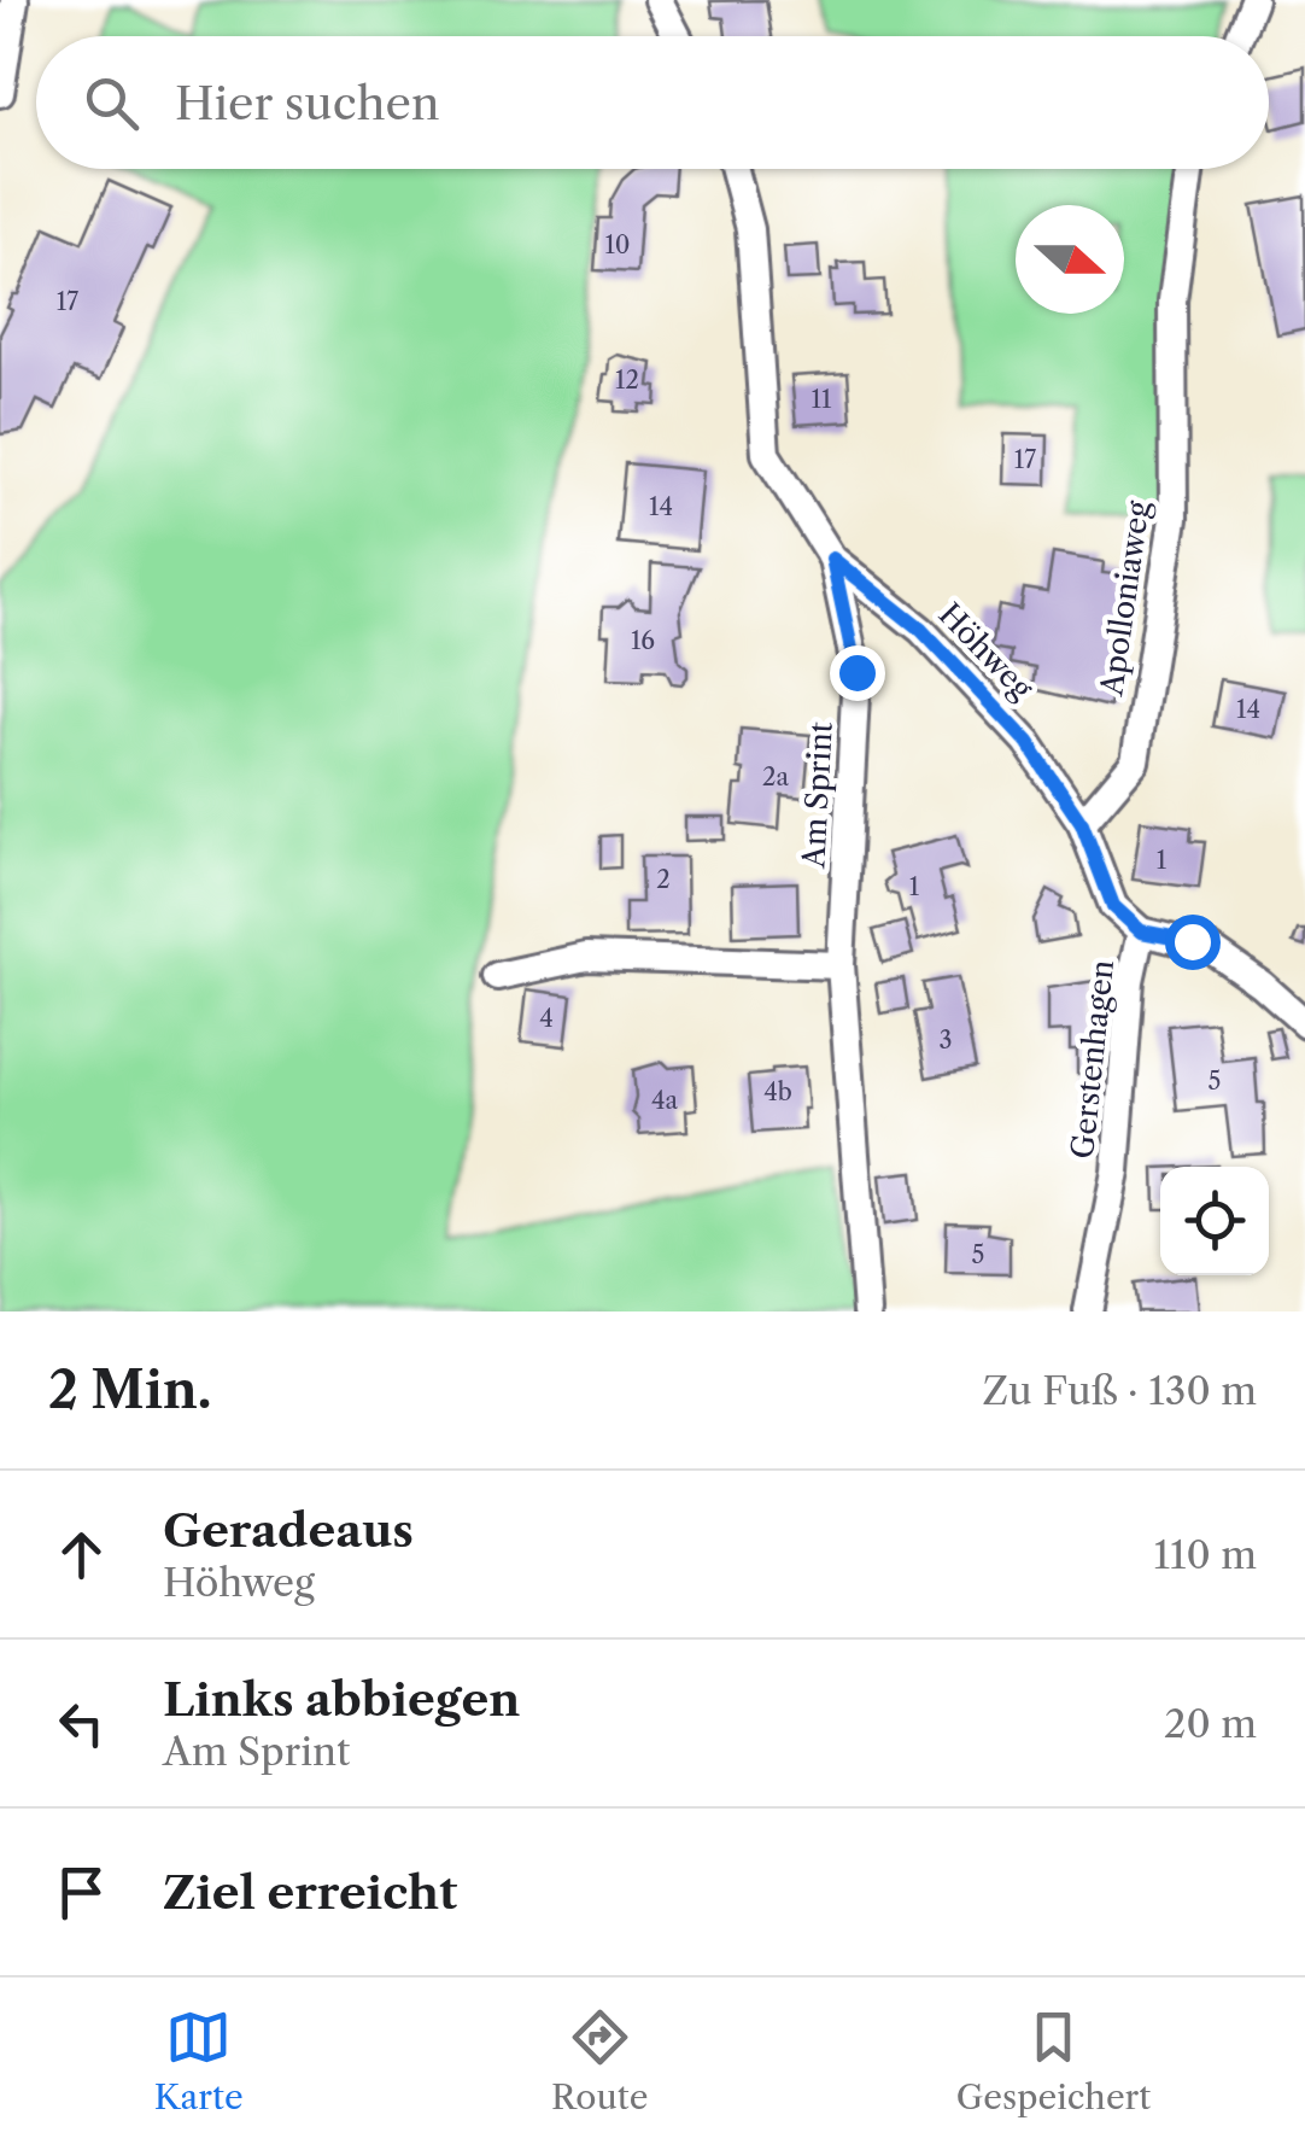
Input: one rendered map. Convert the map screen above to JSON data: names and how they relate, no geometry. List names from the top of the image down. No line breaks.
{"streets":{"street":["Apolloniaweg","Höhweg","Am Sprint","Gerstenhagen"]},"crossings":[["Apolloniaweg","Höhweg"],["Höhweg","Am Sprint"],["Höhweg","Gerstenhagen"]],"house_numbers":["10","17","12","11","17","14","16","14","2a","1","2","1","4","3","5","4b","4a","5"],"north":"right","page":{"search":"Hier suchen","heading":["2 Min.","Zu Fuß · 130 m"],"list":[["Geradeaus","Höhweg","110 m"],["Links abbiegen","Am Sprint","20 m"],"Ziel erreicht"],"nav":["Karte","Route","Gespeichert"]}}
